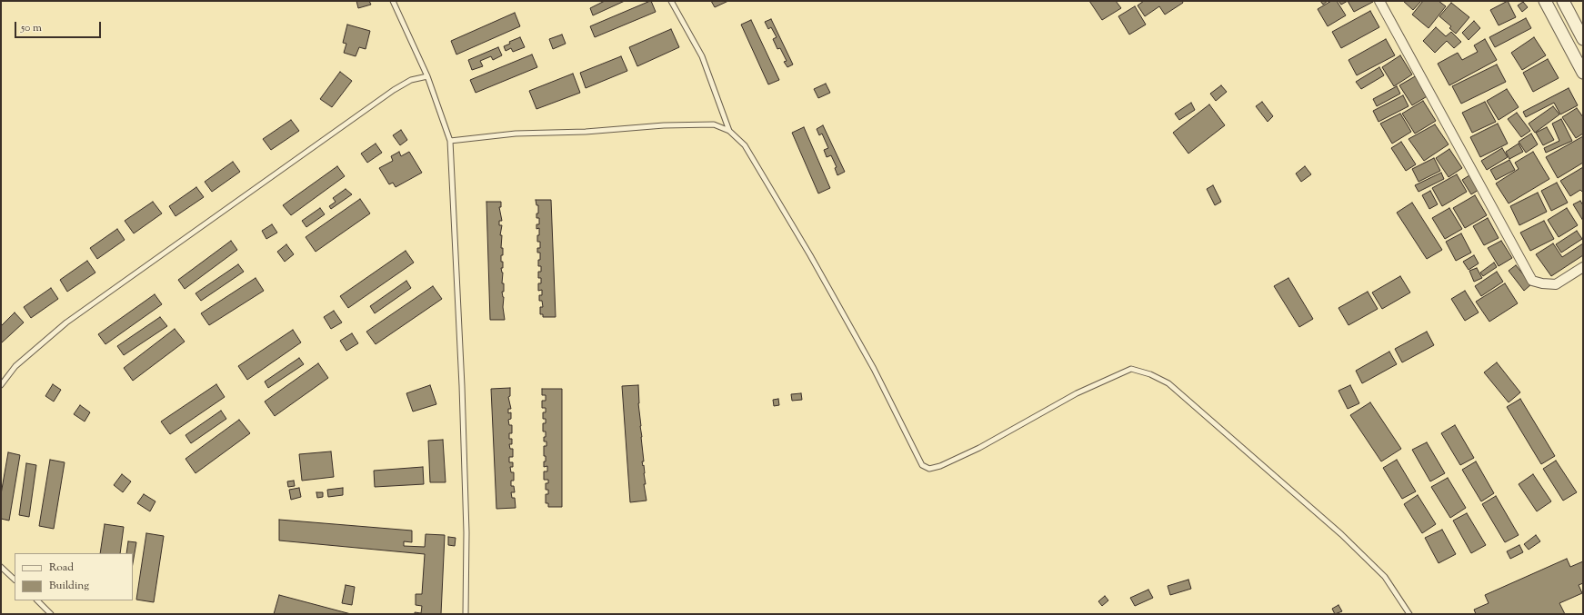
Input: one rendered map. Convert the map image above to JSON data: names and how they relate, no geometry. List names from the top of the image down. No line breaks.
{"legend":["Road","Building"],"scale_bar":"50 m"}
